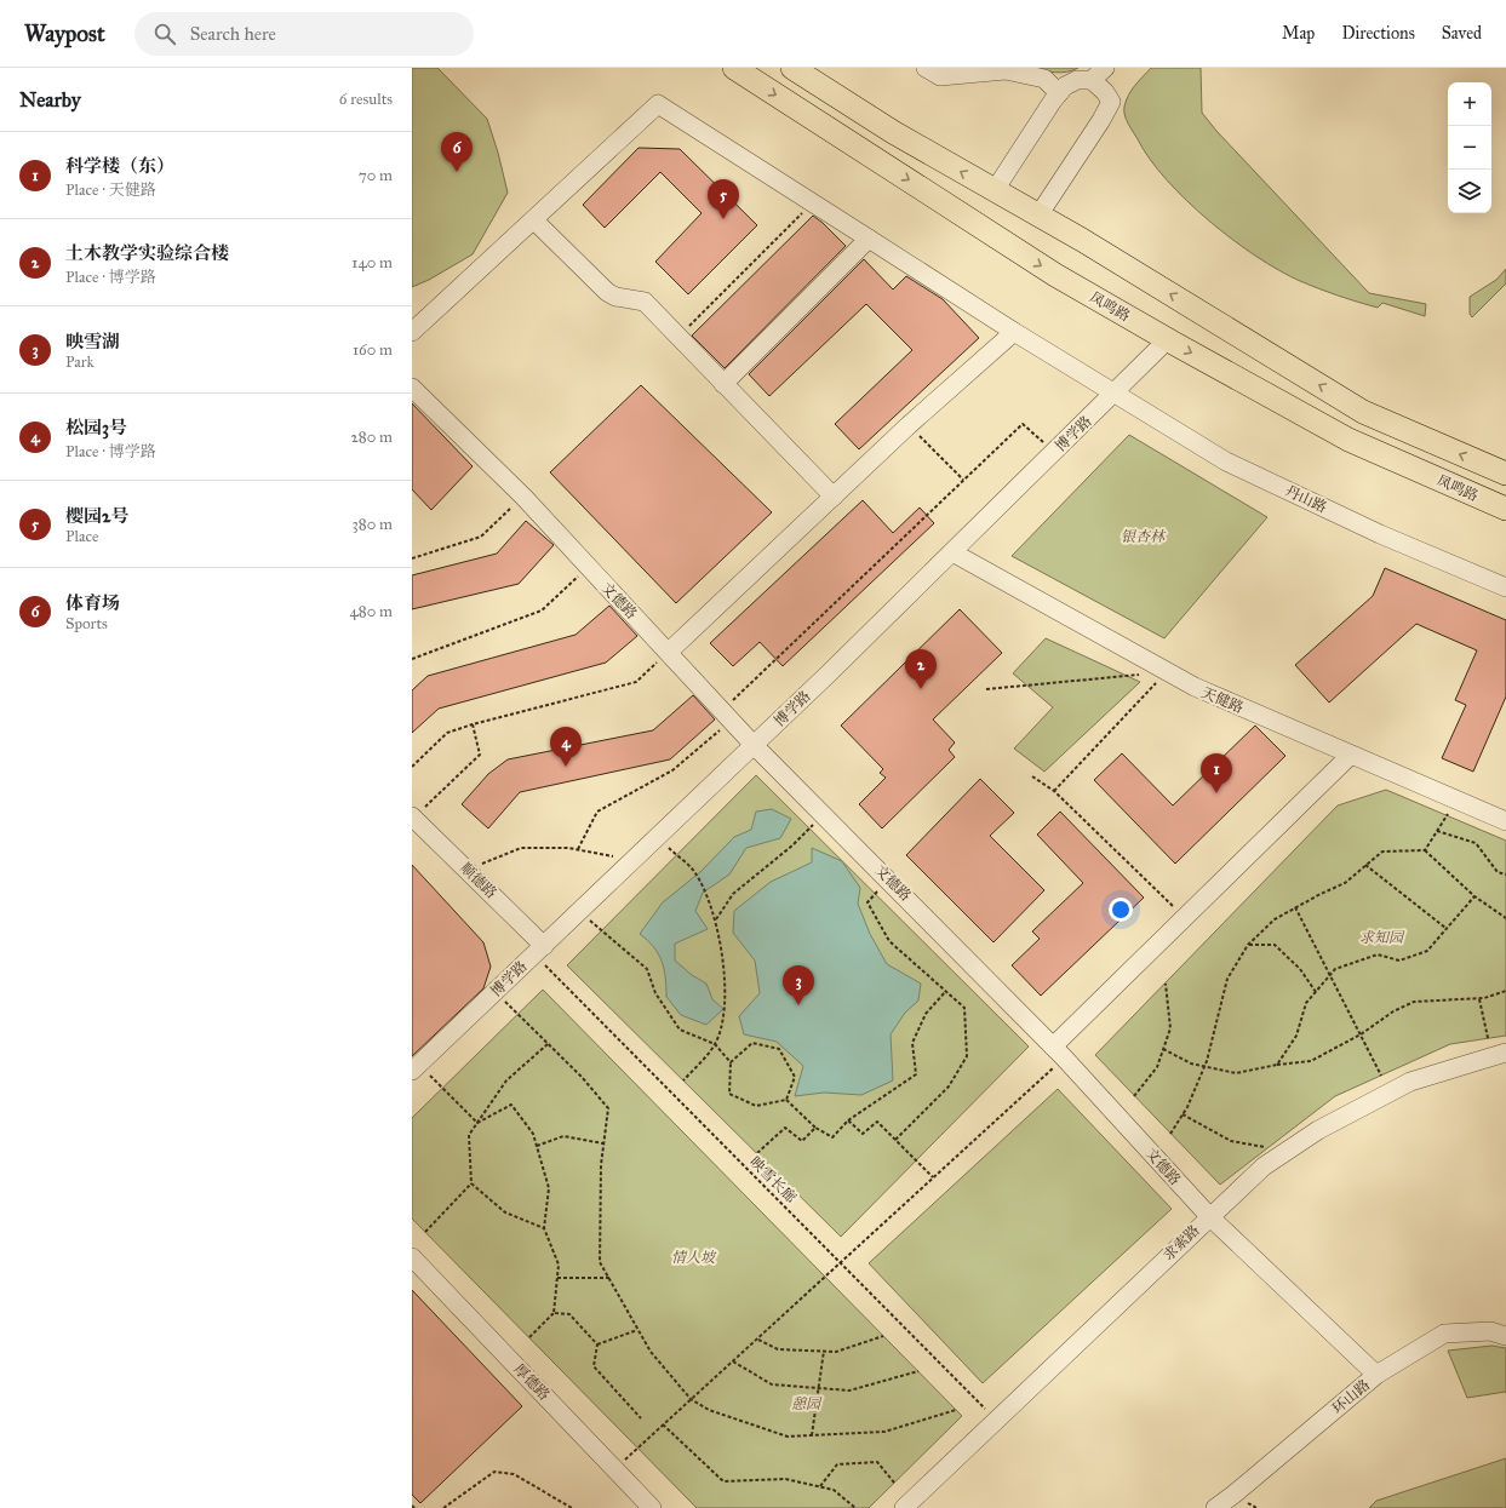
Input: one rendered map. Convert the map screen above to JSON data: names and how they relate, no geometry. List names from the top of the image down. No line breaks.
{"streets":{"main road":["凤鸣路"],"street":["博学路","丹山路","文德路","天健路","顺德路","求索路","厚德路","环山路"],"path":["映雪长廊"]},"crossings":[["凤鸣路","博学路"],["博学路","丹山路"],["博学路","文德路"],["博学路","天健路"],["博学路","顺德路"],["博学路","映雪长廊"],["文德路","求索路"],["文德路","环山路"],["顺德路","映雪长廊"],["映雪长廊","求索路"]],"parks":["银杏林","求知园","情人坡","憩园"],"page":{"header":"Waypost","search":"Search here","nav":["Map","Directions","Saved"],"heading":["Nearby","6 results"],"map_buttons":["+","−"],"list":[{"mark":"1","name":"科学楼（东）","note":"Place · 天健路","value":"70 m"},{"mark":"2","name":"土木教学实验综合楼","note":"Place · 博学路","value":"140 m"},{"mark":"3","name":"映雪湖","note":"Park","value":"160 m"},{"mark":"4","name":"松园3号","note":"Place · 博学路","value":"280 m"},{"mark":"5","name":"樱园2号","note":"Place","value":"380 m"},{"mark":"6","name":"体育场","note":"Sports","value":"480 m"}],"pins":["6","5","2","4","1","3"]}}
